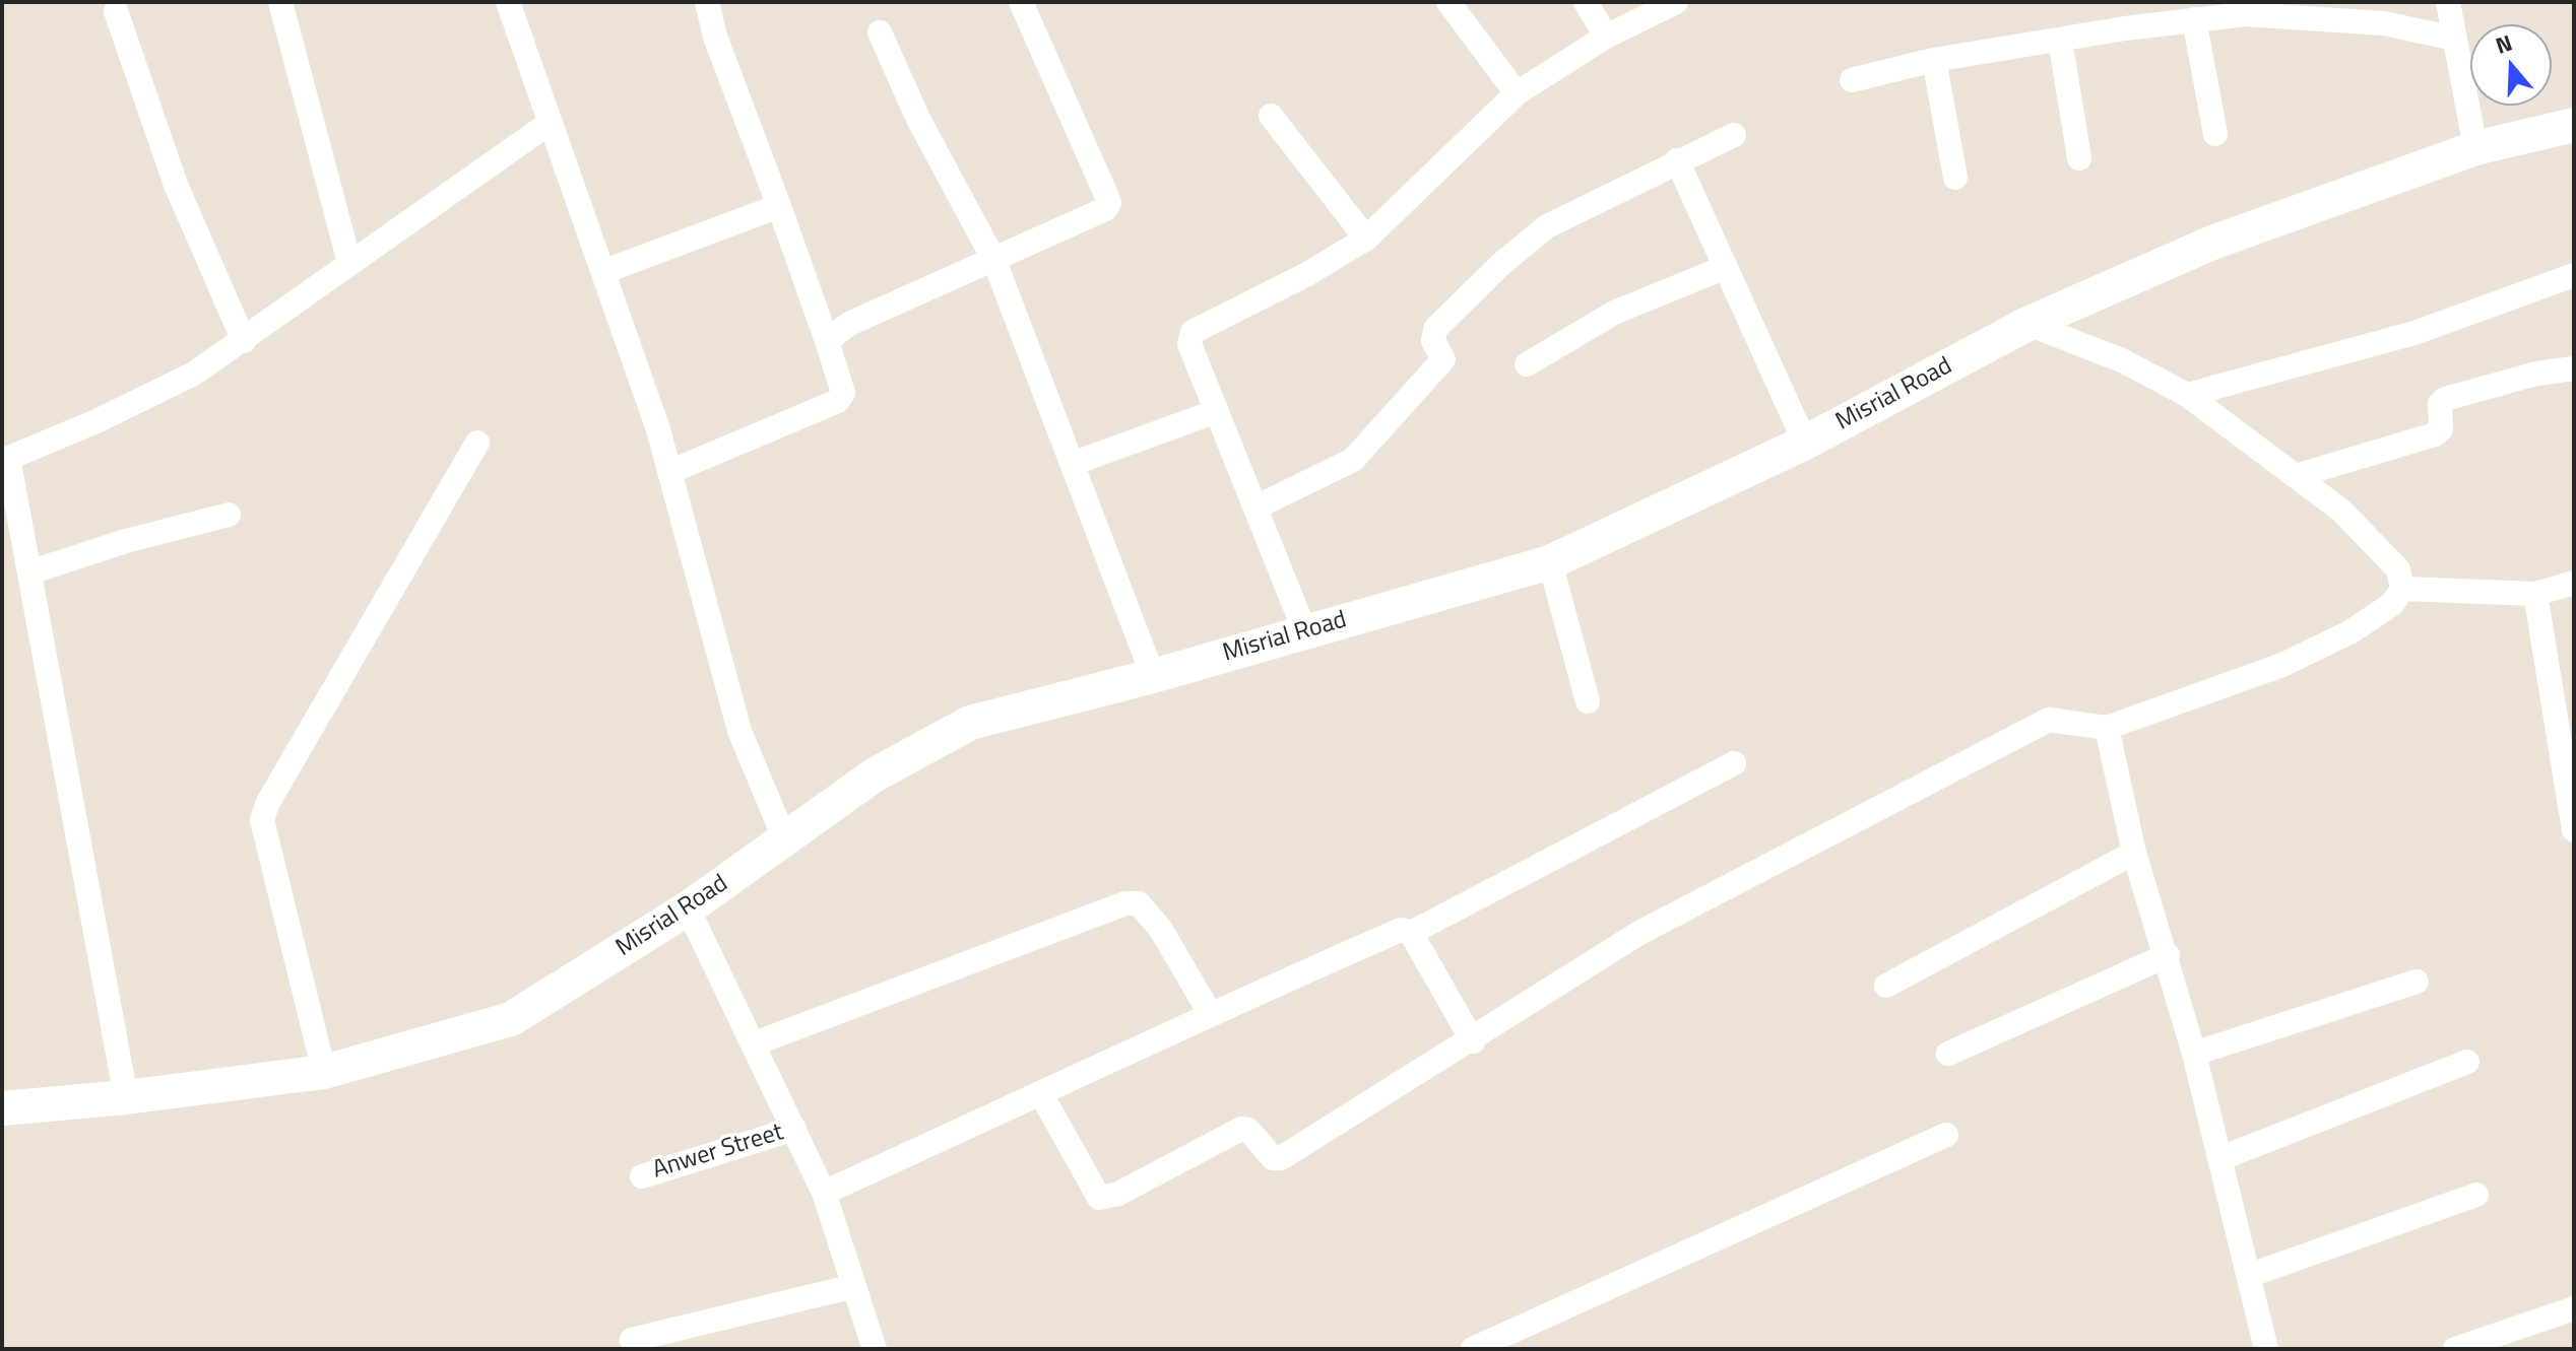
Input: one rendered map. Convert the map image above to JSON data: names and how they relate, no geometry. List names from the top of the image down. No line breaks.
{"streets":{"main road":["Misrial Road"],"street":["Anwer Street"]},"north":"top"}
